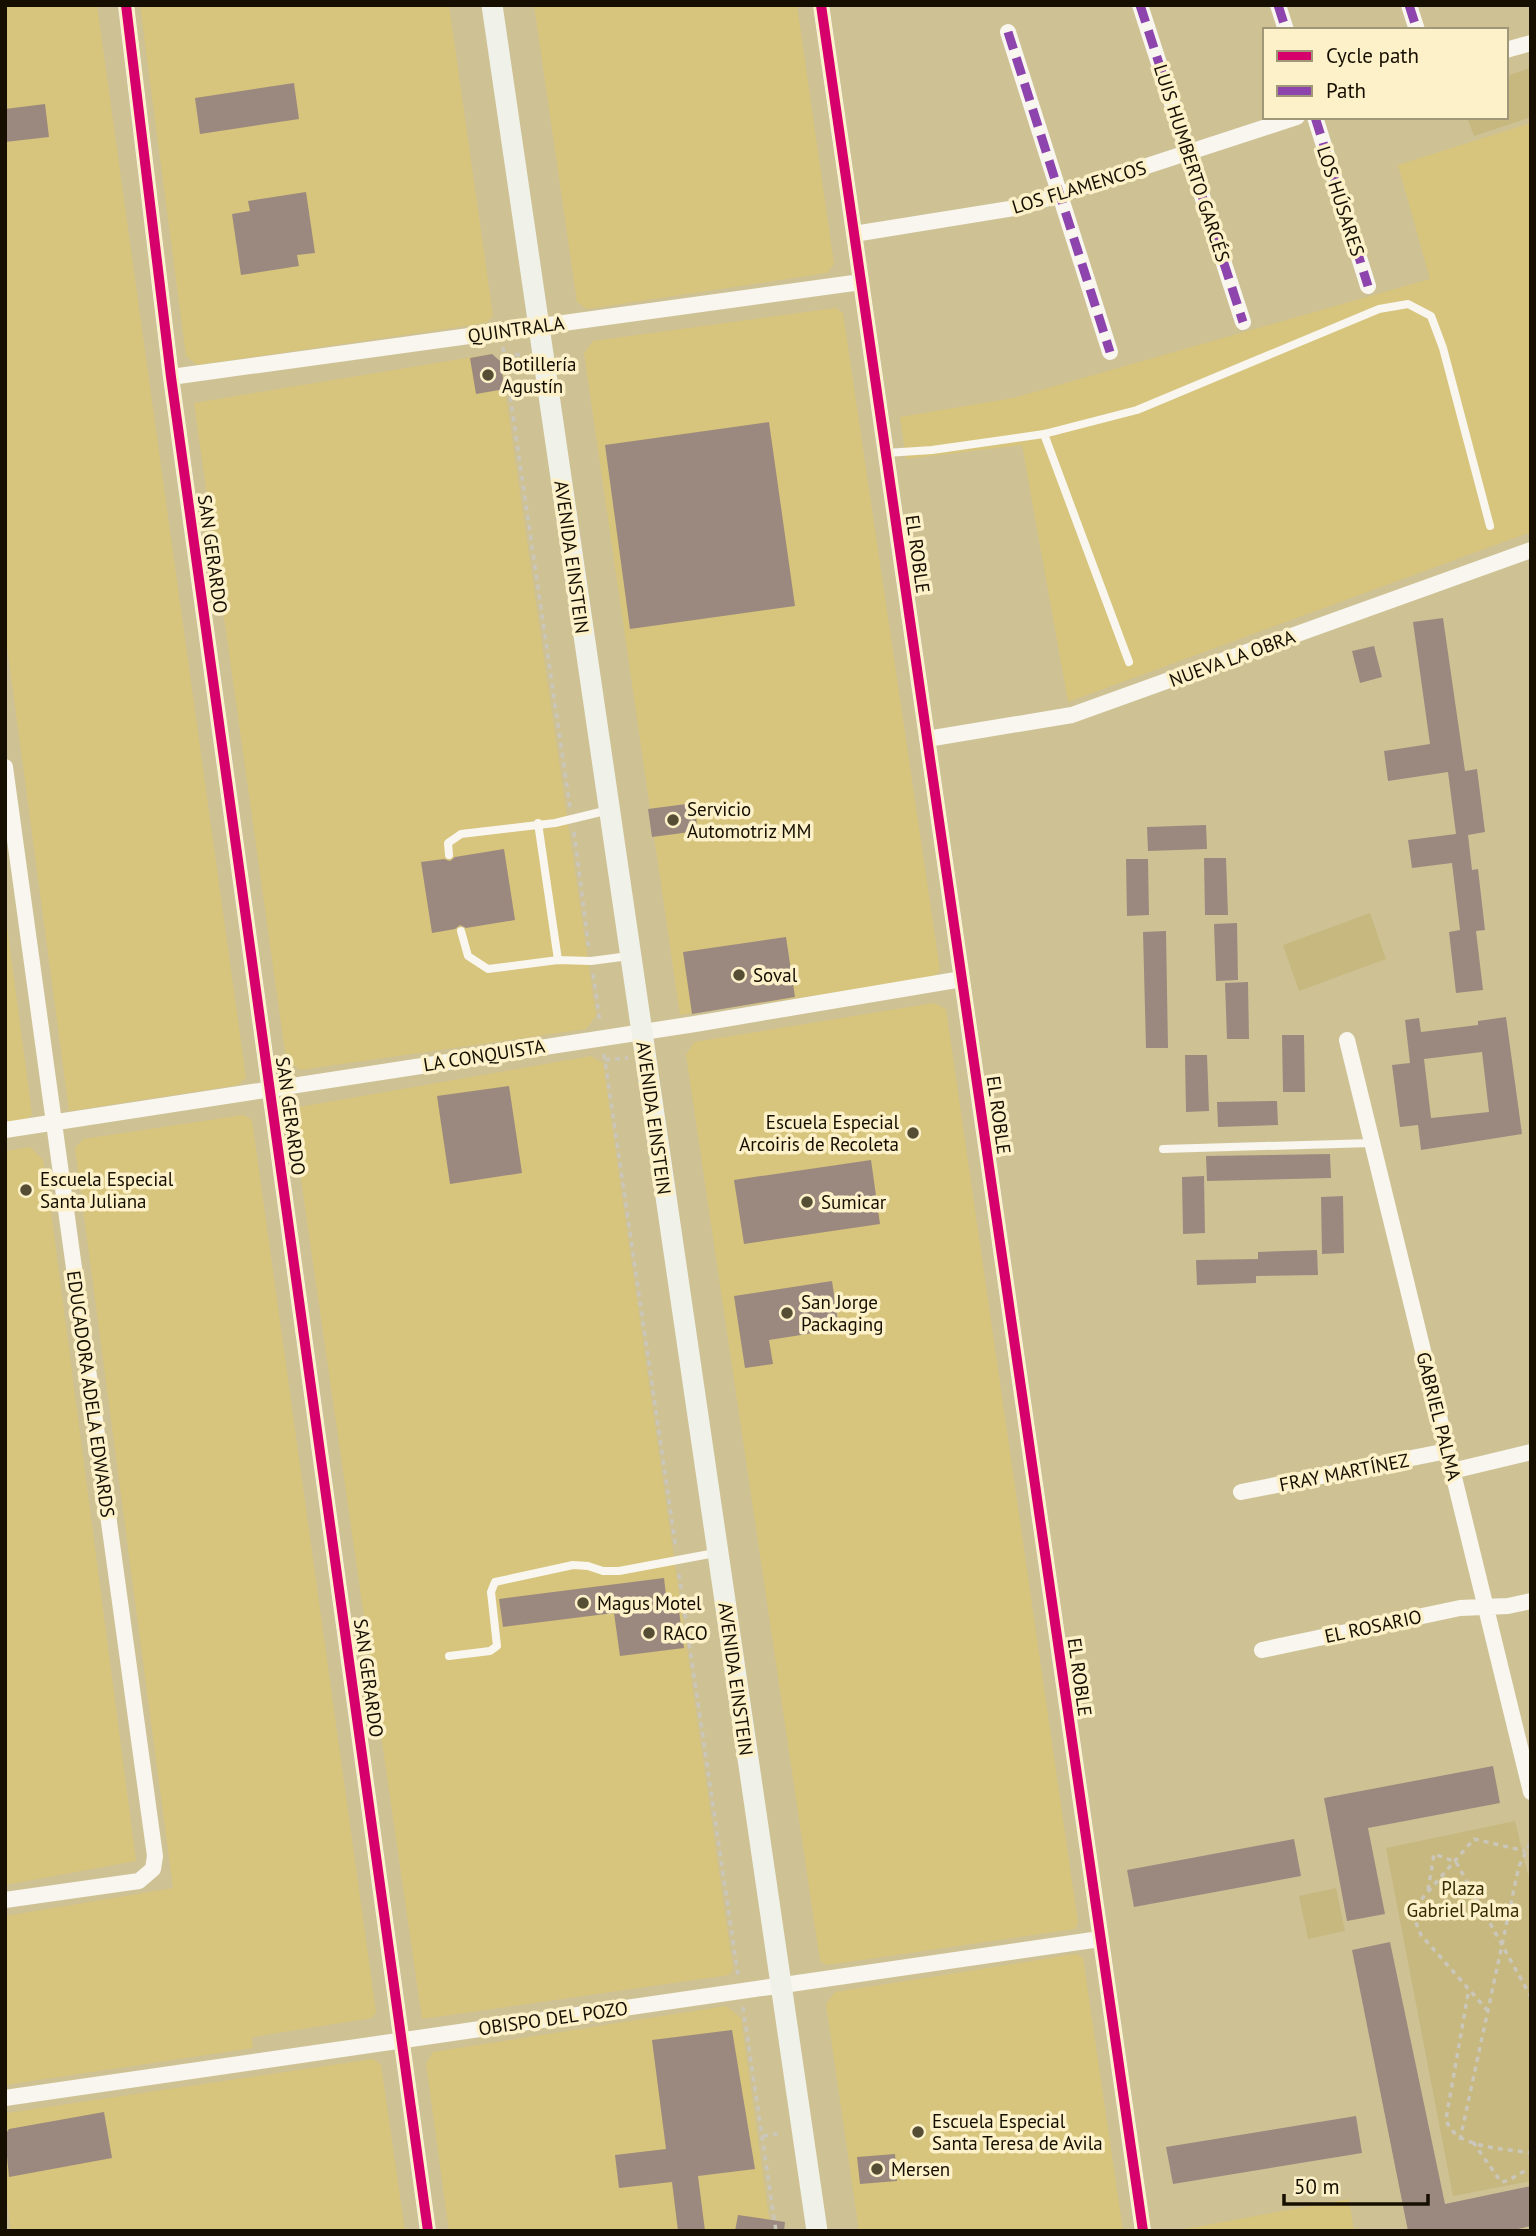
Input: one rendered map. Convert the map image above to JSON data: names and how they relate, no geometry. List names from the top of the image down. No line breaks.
{"streets":{"main road":["AVENIDA EINSTEIN"],"street":["LUIS HUMBERTO GARCÉS","LOS FLAMENCOS","LOS HÚSARES","QUINTRALA","SAN GERARDO","EL ROBLE","NUEVA LA OBRA","LA CONQUISTA","EDUCADORA ADELA EDWARDS","GABRIEL PALMA","FRAY MARTÍNEZ","EL ROSARIO","OBISPO DEL POZO"]},"crossings":[["LUIS HUMBERTO GARCÉS","LOS FLAMENCOS"],["LOS FLAMENCOS","EL ROBLE"],["QUINTRALA","SAN GERARDO"],["QUINTRALA","EL ROBLE"],["QUINTRALA","AVENIDA EINSTEIN"],["SAN GERARDO","LA CONQUISTA"],["SAN GERARDO","OBISPO DEL POZO"],["EL ROBLE","NUEVA LA OBRA"],["EL ROBLE","LA CONQUISTA"],["EL ROBLE","OBISPO DEL POZO"],["AVENIDA EINSTEIN","LA CONQUISTA"],["AVENIDA EINSTEIN","OBISPO DEL POZO"],["LA CONQUISTA","EDUCADORA ADELA EDWARDS"],["GABRIEL PALMA","FRAY MARTÍNEZ"],["GABRIEL PALMA","EL ROSARIO"]],"parks":["Plaza Gabriel Palma"],"places":["Botillería Agustín","Servicio Automotriz MM","Soval","Escuela Especial Arcoiris de Recoleta","Escuela Especial Santa Juliana","Sumicar","San Jorge Packaging","Magus Motel","RACO","Escuela Especial Santa Teresa de Avila","Mersen"],"legend":["Cycle path","Path"],"scale_bar":"50 m"}
